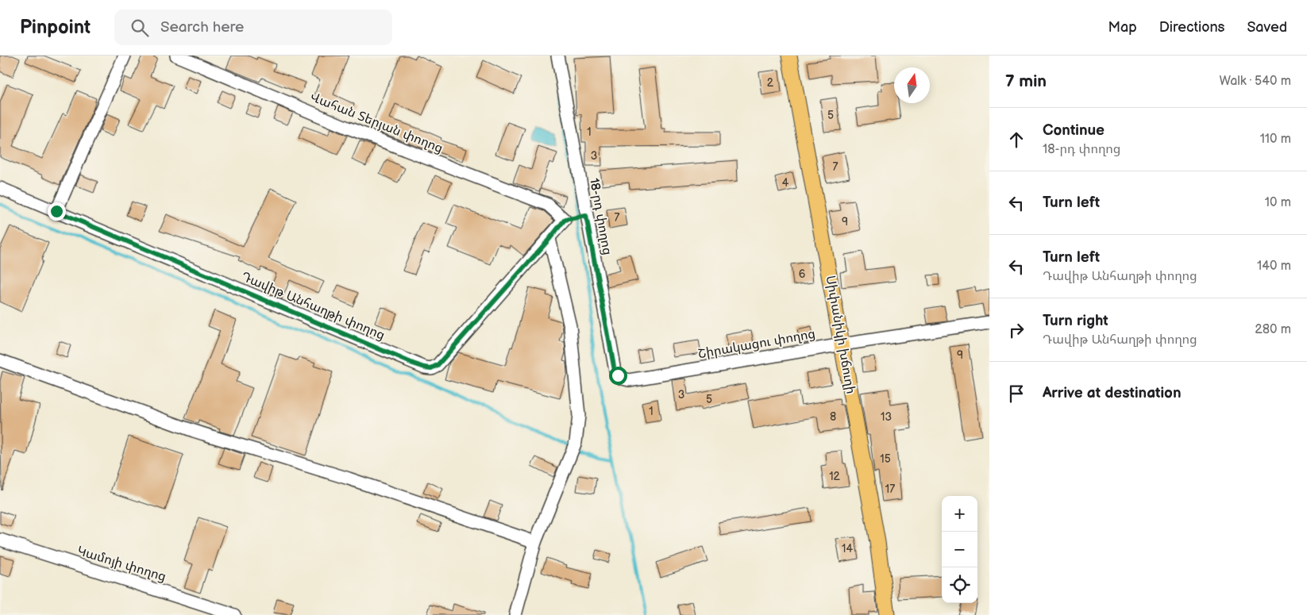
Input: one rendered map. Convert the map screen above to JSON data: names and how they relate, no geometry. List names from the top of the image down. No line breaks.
{"streets":{"main road":["Սիփանիկի խճուղի"],"street":["Վահան Տերյան փողոց","18-րդ փողոց","Դավիթ Անհաղթի փողոց","Շիրակացու փողոց","Կամոյի փողոց"]},"crossings":[["Վահան Տերյան փողոց","Դավիթ Անհաղթի փողոց"],["18-րդ փողոց","Շիրակացու փողոց"],["Սիփանիկի խճուղի","Շիրակացու փողոց"]],"house_numbers":["2","5","1","3","7","4","7","9","6","9","3","5","1","8","13","15","12","17","14"],"north":"top","page":{"header":"Pinpoint","search":"Search here","nav":["Map","Directions","Saved"],"heading":["7 min","Walk · 540 m"],"list":[["Continue","18-րդ փողոց","110 m"],["Turn left","10 m"],["Turn left","Դավիթ Անհաղթի փողոց","140 m"],["Turn right","Դավիթ Անհաղթի փողոց","280 m"],"Arrive at destination"],"map_buttons":["+","−"]}}
